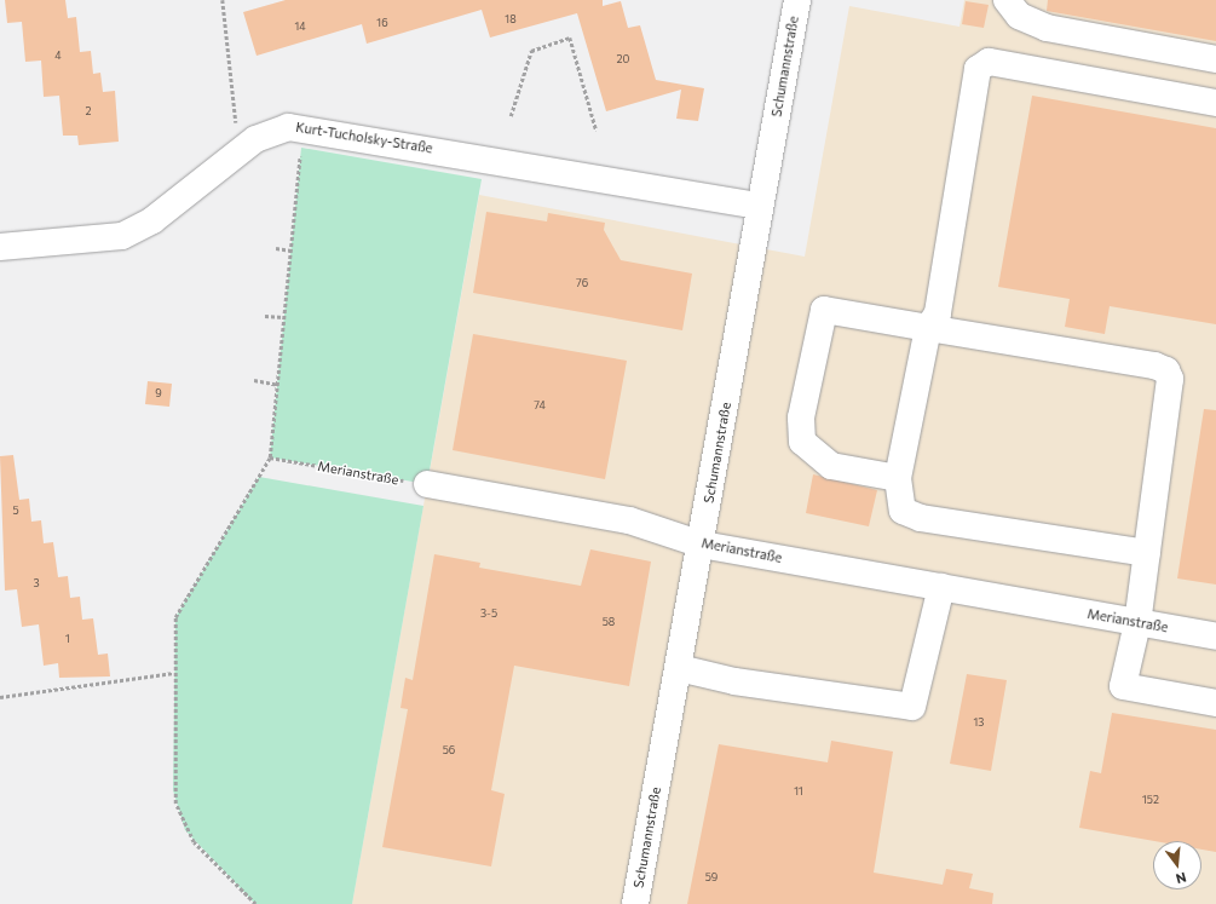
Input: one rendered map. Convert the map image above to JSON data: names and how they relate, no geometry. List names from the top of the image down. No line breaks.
{"streets":{"street":["Schumannstraße","Kurt-Tucholsky-Straße","Merianstraße"]},"crossings":[["Schumannstraße","Kurt-Tucholsky-Straße"],["Schumannstraße","Merianstraße"]],"house_numbers":["18","16","14","4","20","2","76","9","74","5","3","3-5","58","1","13","56","11","152","59"],"north":"bottom"}
